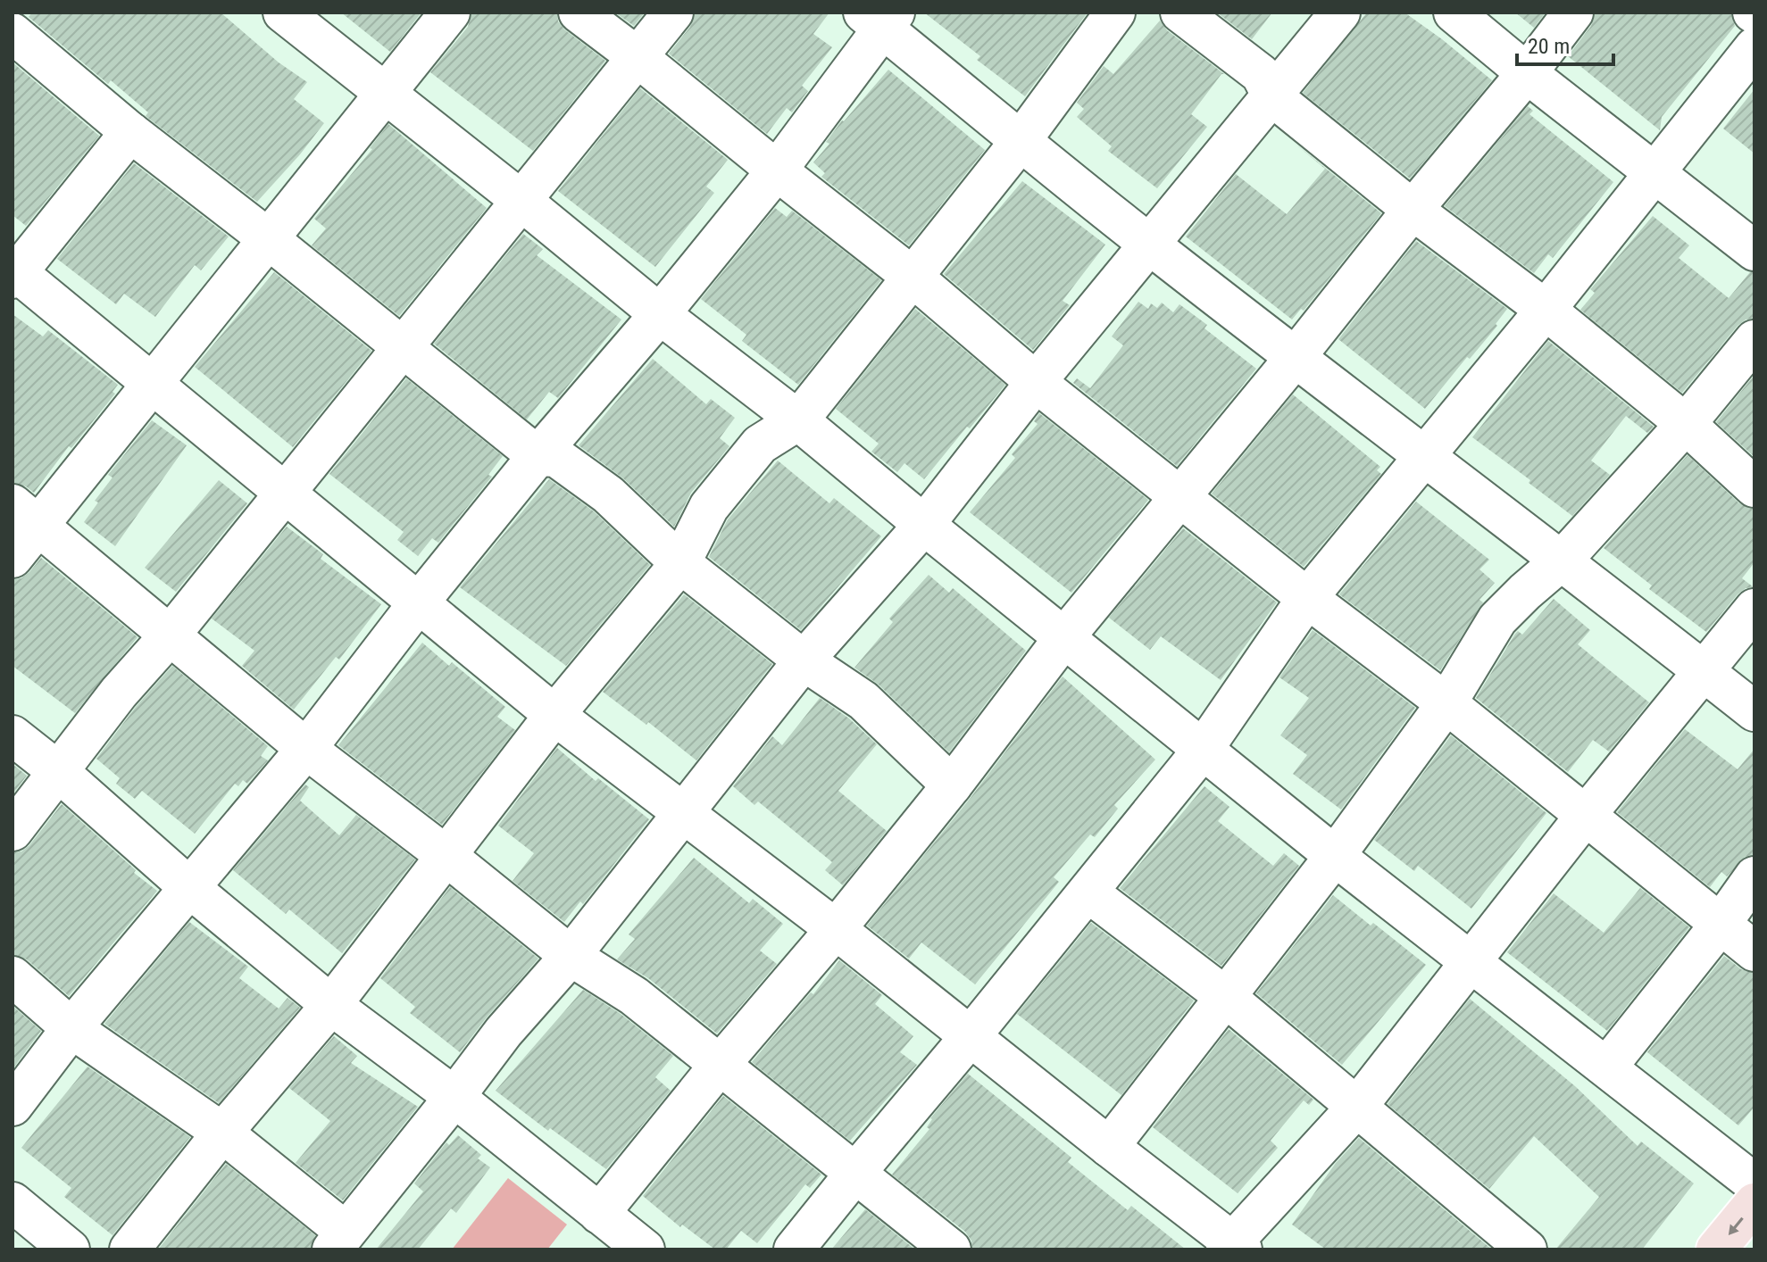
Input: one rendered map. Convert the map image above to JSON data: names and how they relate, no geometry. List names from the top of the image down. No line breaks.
{"scale_bar":"20 m"}
